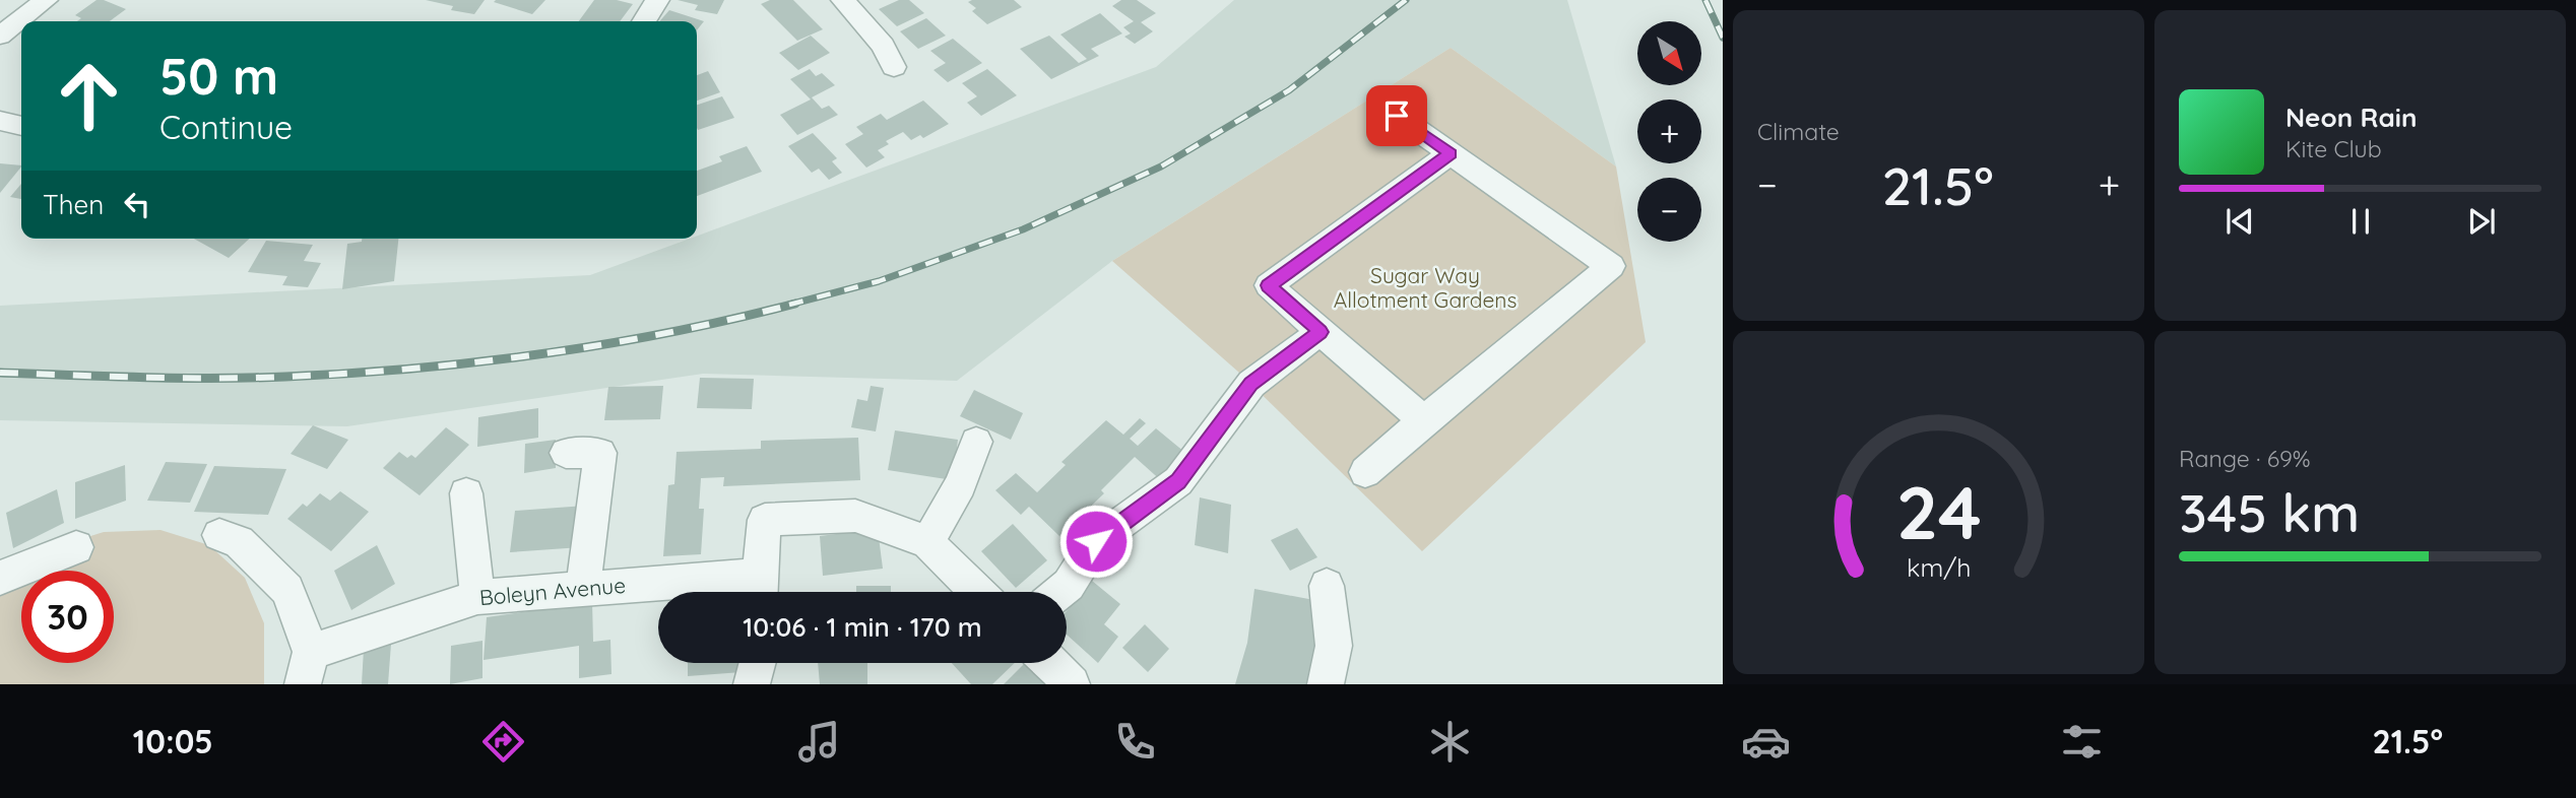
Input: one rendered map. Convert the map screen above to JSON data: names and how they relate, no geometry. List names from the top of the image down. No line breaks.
{"streets":{"street":["Boleyn Avenue"]},"parks":["Sugar Way Allotment Gardens"],"north":"bottom right","page":{"tile":["Climate",["Range · 69%","345 km"]],"map_buttons":["+","−"],"turn":["50 m","Continue"],"song":["Neon Rain","Kite Club"],"heat":["−","21.5°","+"],"then":"Then","limit":"30","trip":"10:06 · 1 min · 170 m","tabs":["10:05","21.5°"],"gauge":["24","km/h"]}}
